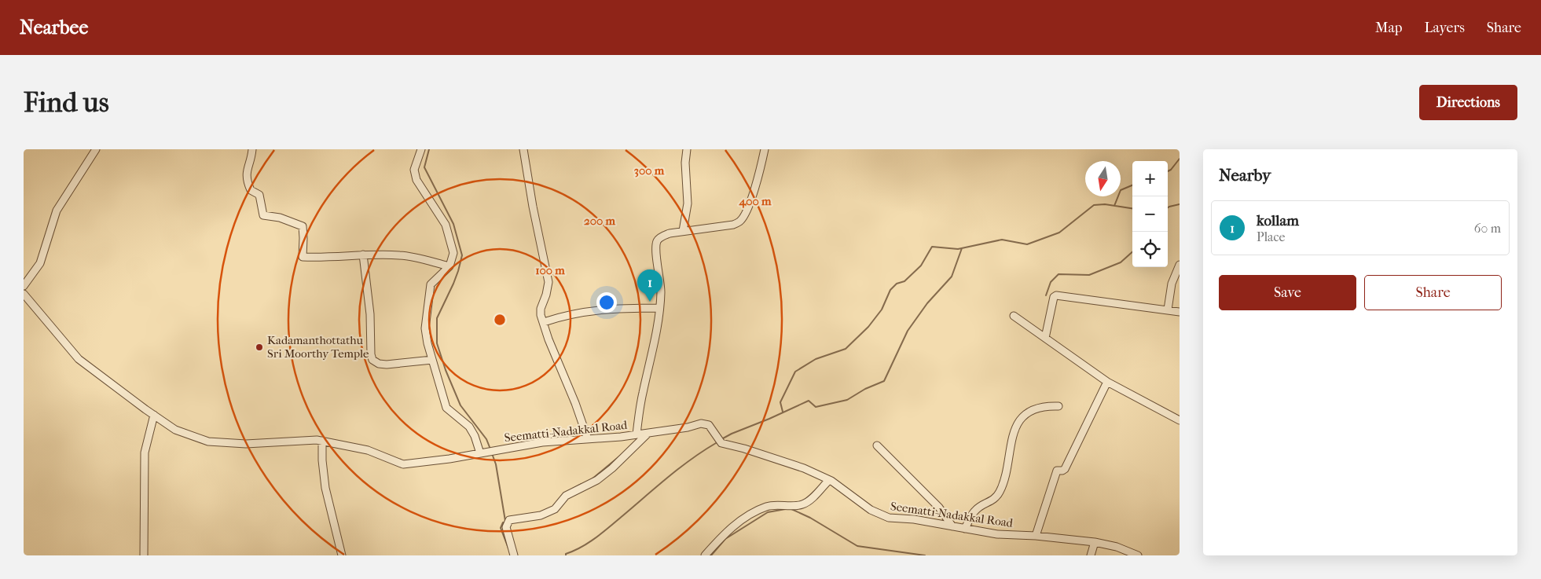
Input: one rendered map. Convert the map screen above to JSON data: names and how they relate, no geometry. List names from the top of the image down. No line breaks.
{"streets":{"street":["Seematti-Nadakkal Road"]},"places":["Kadamanthottathu Sri Moorthy Temple"],"north":"bottom","page":{"header":"Nearbee","nav":["Map","Layers","Share"],"buttons":["Directions",["Save","Share"]],"title":"Find us","heading":"Nearby","map_buttons":["+","−"],"list":[{"mark":"1","name":"kollam","note":"Place","value":"60 m"}],"pins":"1"},"rings":["300 m","400 m","200 m","100 m"]}
